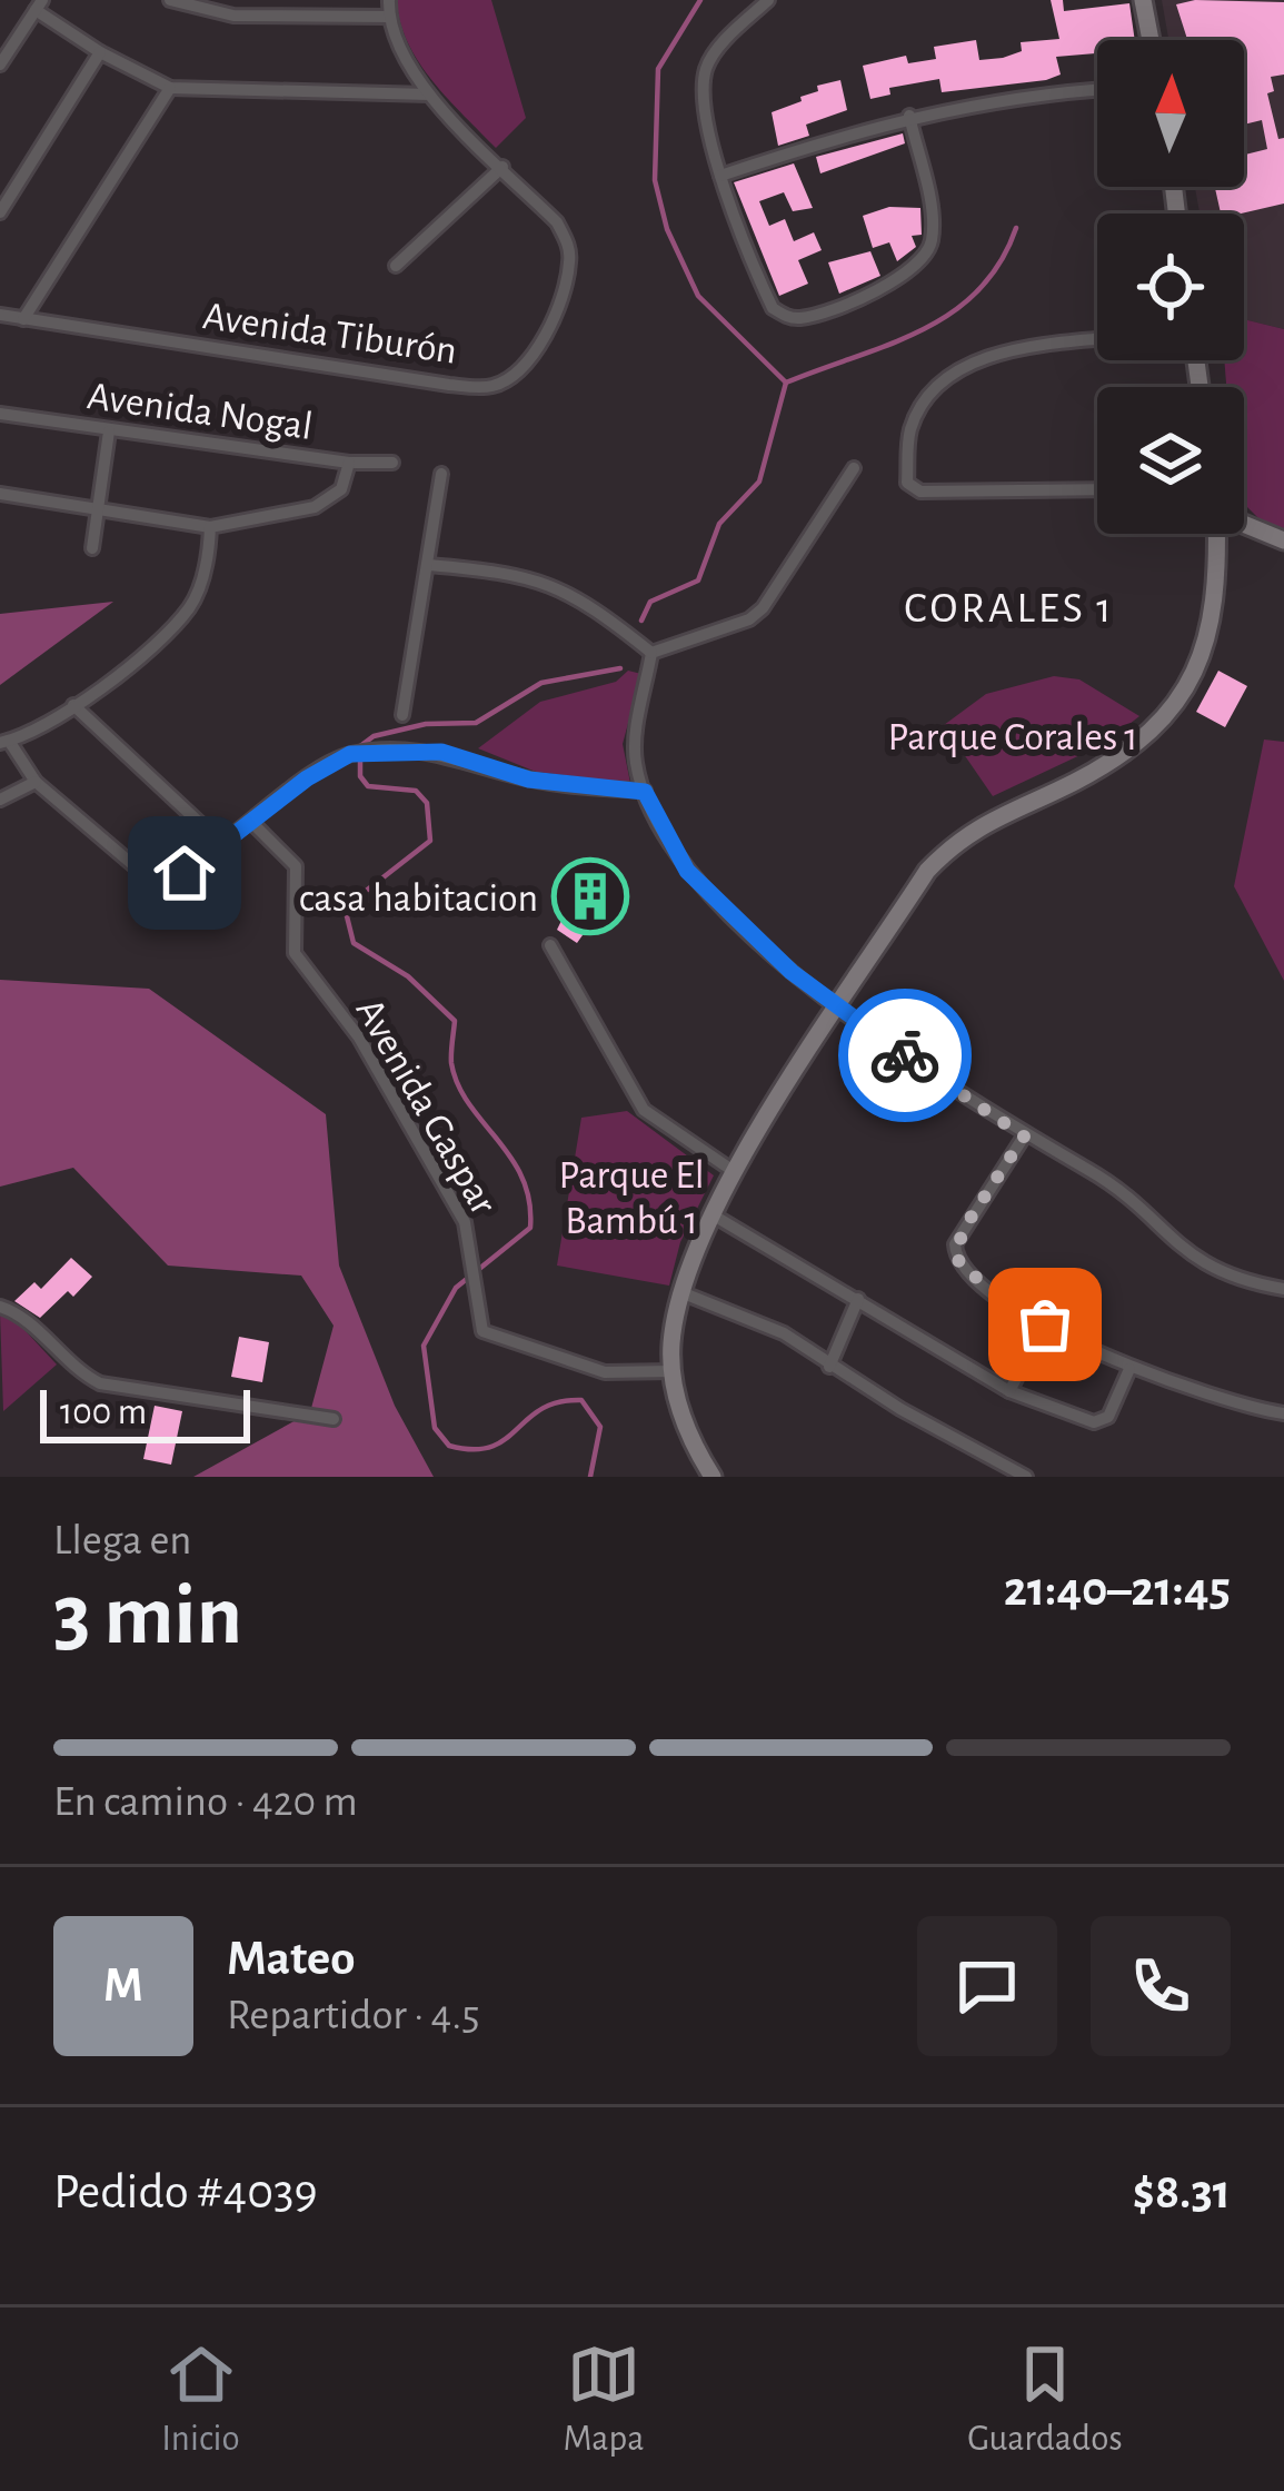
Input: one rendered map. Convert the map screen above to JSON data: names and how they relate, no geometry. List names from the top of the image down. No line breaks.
{"streets":{"street":["Avenida Tiburón","Avenida Nogal","Avenida Gaspar"]},"districts":["CORALES 1"],"parks":["Parque Corales 1","Parque El Bambú 1"],"places":{"building":["casa habitacion"]},"scale_bar":"100 m","north":"top","page":{"scale":"100 m","heading":["3 min","Llega en","21:40–21:45"],"panel":["Mateo","Repartidor · 4.5","Pedido #4039","$8.31"],"bar":"En camino · 420 m","round":"M","tabs":["Inicio","Mapa","Guardados"]}}
